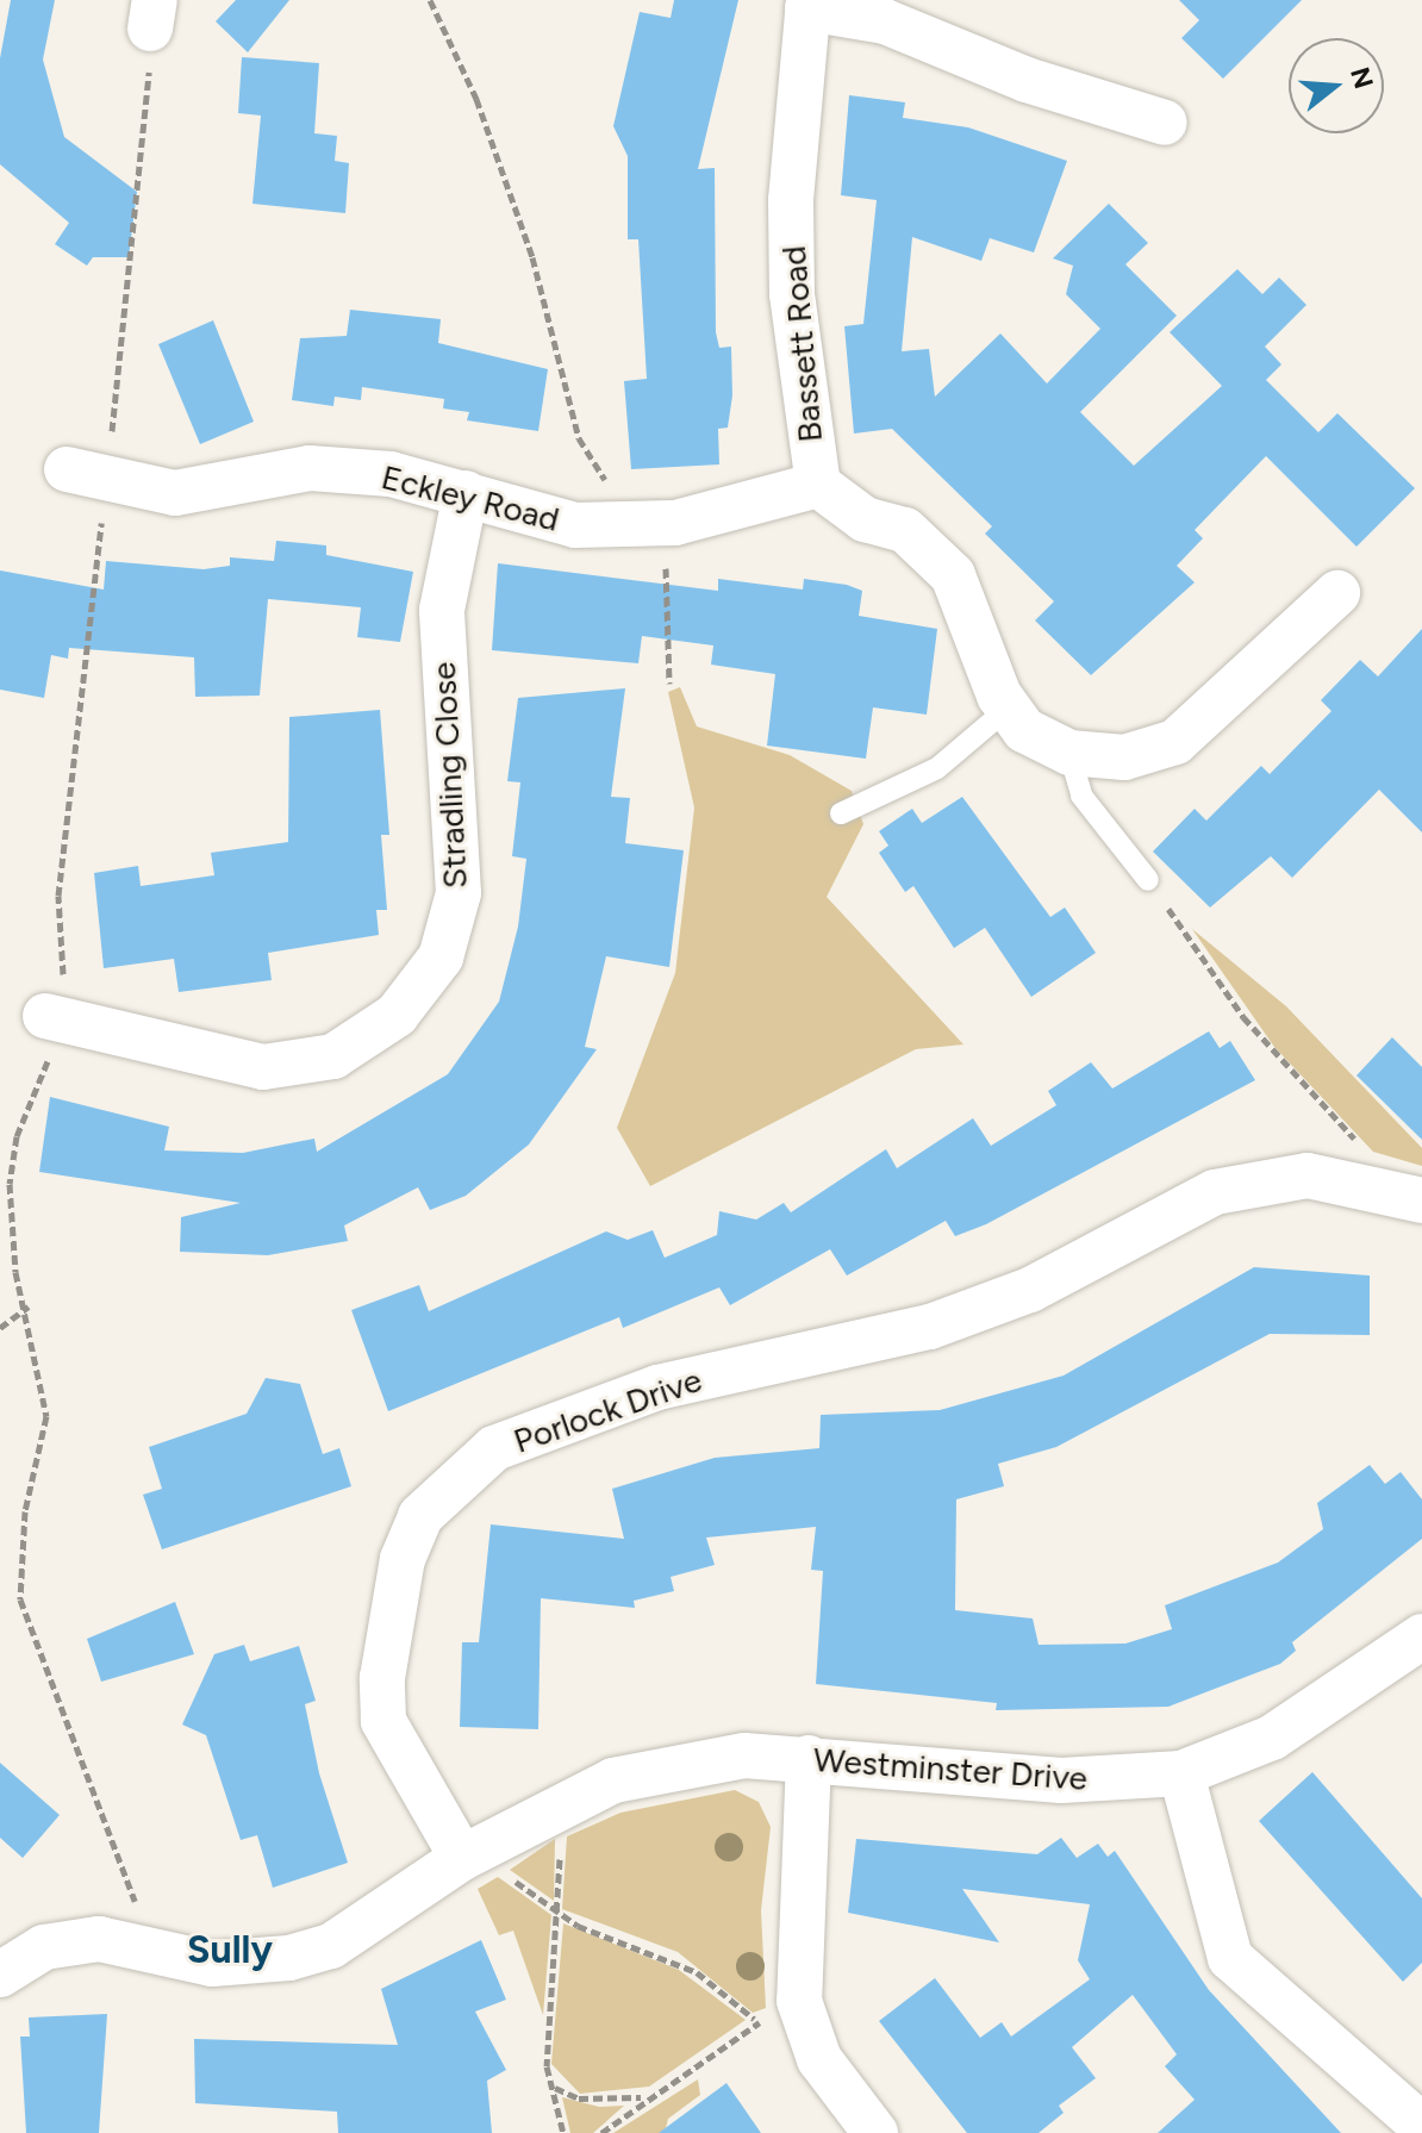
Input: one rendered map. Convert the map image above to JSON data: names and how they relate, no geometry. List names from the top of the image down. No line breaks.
{"streets":{"street":["Bassett Road","Eckley Road","Stradling Close","Porlock Drive","Westminster Drive"]},"crossings":[["Bassett Road","Eckley Road"],["Eckley Road","Stradling Close"],["Porlock Drive","Westminster Drive"]],"districts":["Sully"],"north":"right"}
